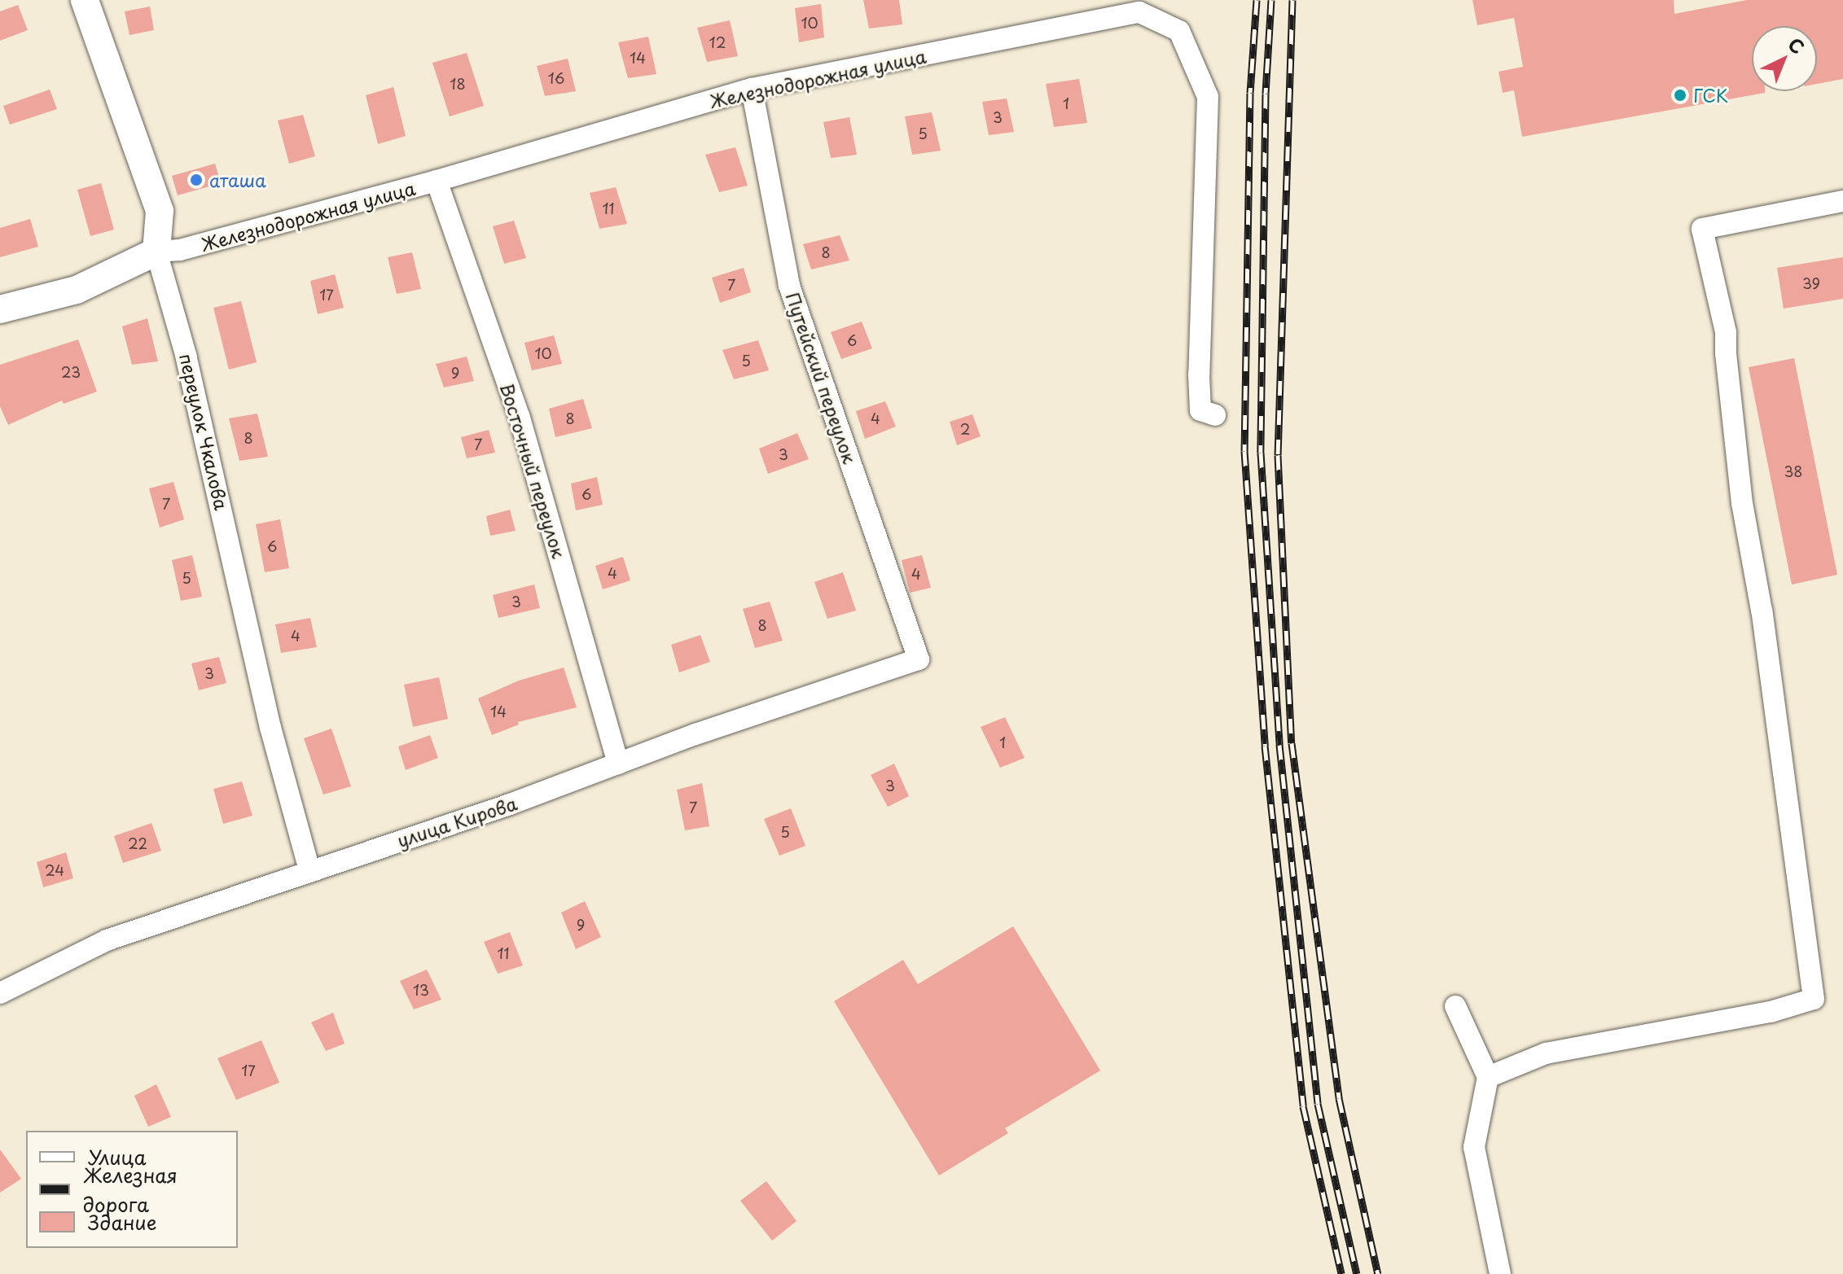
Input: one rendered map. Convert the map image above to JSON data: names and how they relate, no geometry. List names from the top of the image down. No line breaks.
{"streets":{"street":["Железнодорожная улица","Путейский переулок","переулок Чкалова","Восточный переулок","улица Кирова"]},"crossings":[["Железнодорожная улица","Путейский переулок"],["Железнодорожная улица","переулок Чкалова"],["Железнодорожная улица","Восточный переулок"],["Путейский переулок","улица Кирова"],["переулок Чкалова","улица Кирова"],["Восточный переулок","улица Кирова"]],"places":["ГСК","аташа"],"house_numbers":["10","12","14","16","18","1","3","5","11","8","39","7","17","6","10","5","23","9","8","4","2","8","7","3","38","6","7","6","4","4","5","3","8","4","3","14","1","3","7","5","22","24","9","11","13","17"],"legend":["Улица","Железная дорога","Здание"],"north":"top right"}
